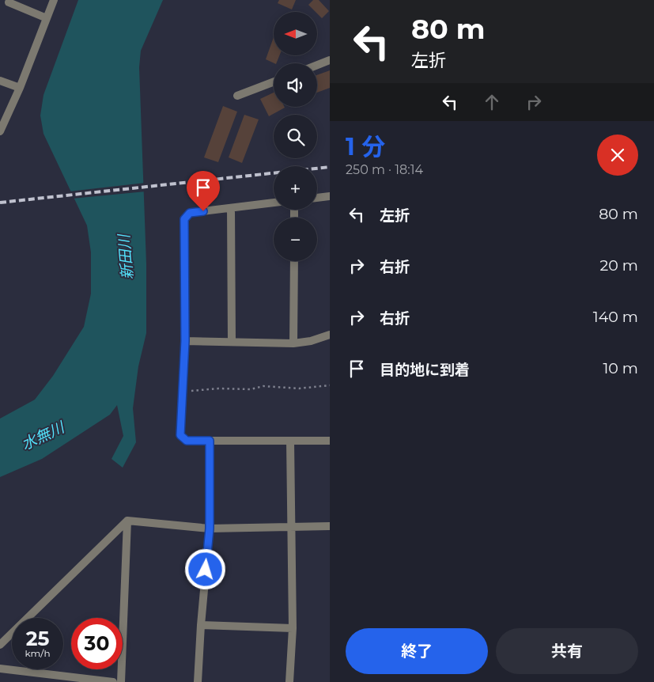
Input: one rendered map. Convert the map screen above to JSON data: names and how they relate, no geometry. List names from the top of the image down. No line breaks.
{"water":["新田川","水無川"],"north":"left","page":{"turn":["80 m","左折"],"map_buttons":["+","−"],"heading":["1 分","250 m · 18:14"],"list":[{"name":"左折","value":"80 m"},{"name":"右折","value":"20 m"},{"name":"右折","value":"140 m"},{"name":"目的地に到着","value":"10 m"}],"speed":"25 km/h","limit":"30","buttons":["終了","共有"]}}
